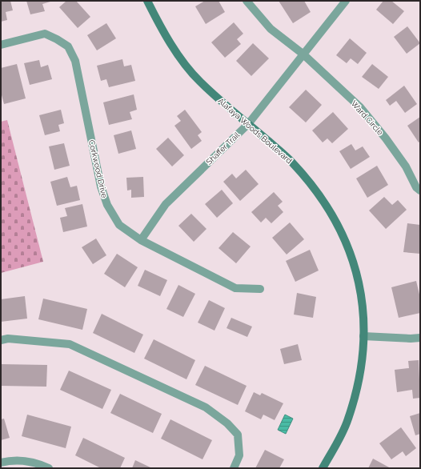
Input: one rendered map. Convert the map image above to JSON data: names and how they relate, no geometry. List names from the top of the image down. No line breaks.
{"streets":{"street":["Ward Circle","Alafaya Woods Boulevard","Shaffer Trail","Corkwood Drive"]},"crossings":[["Ward Circle","Shaffer Trail"],["Alafaya Woods Boulevard","Shaffer Trail"],["Shaffer Trail","Corkwood Drive"]]}
